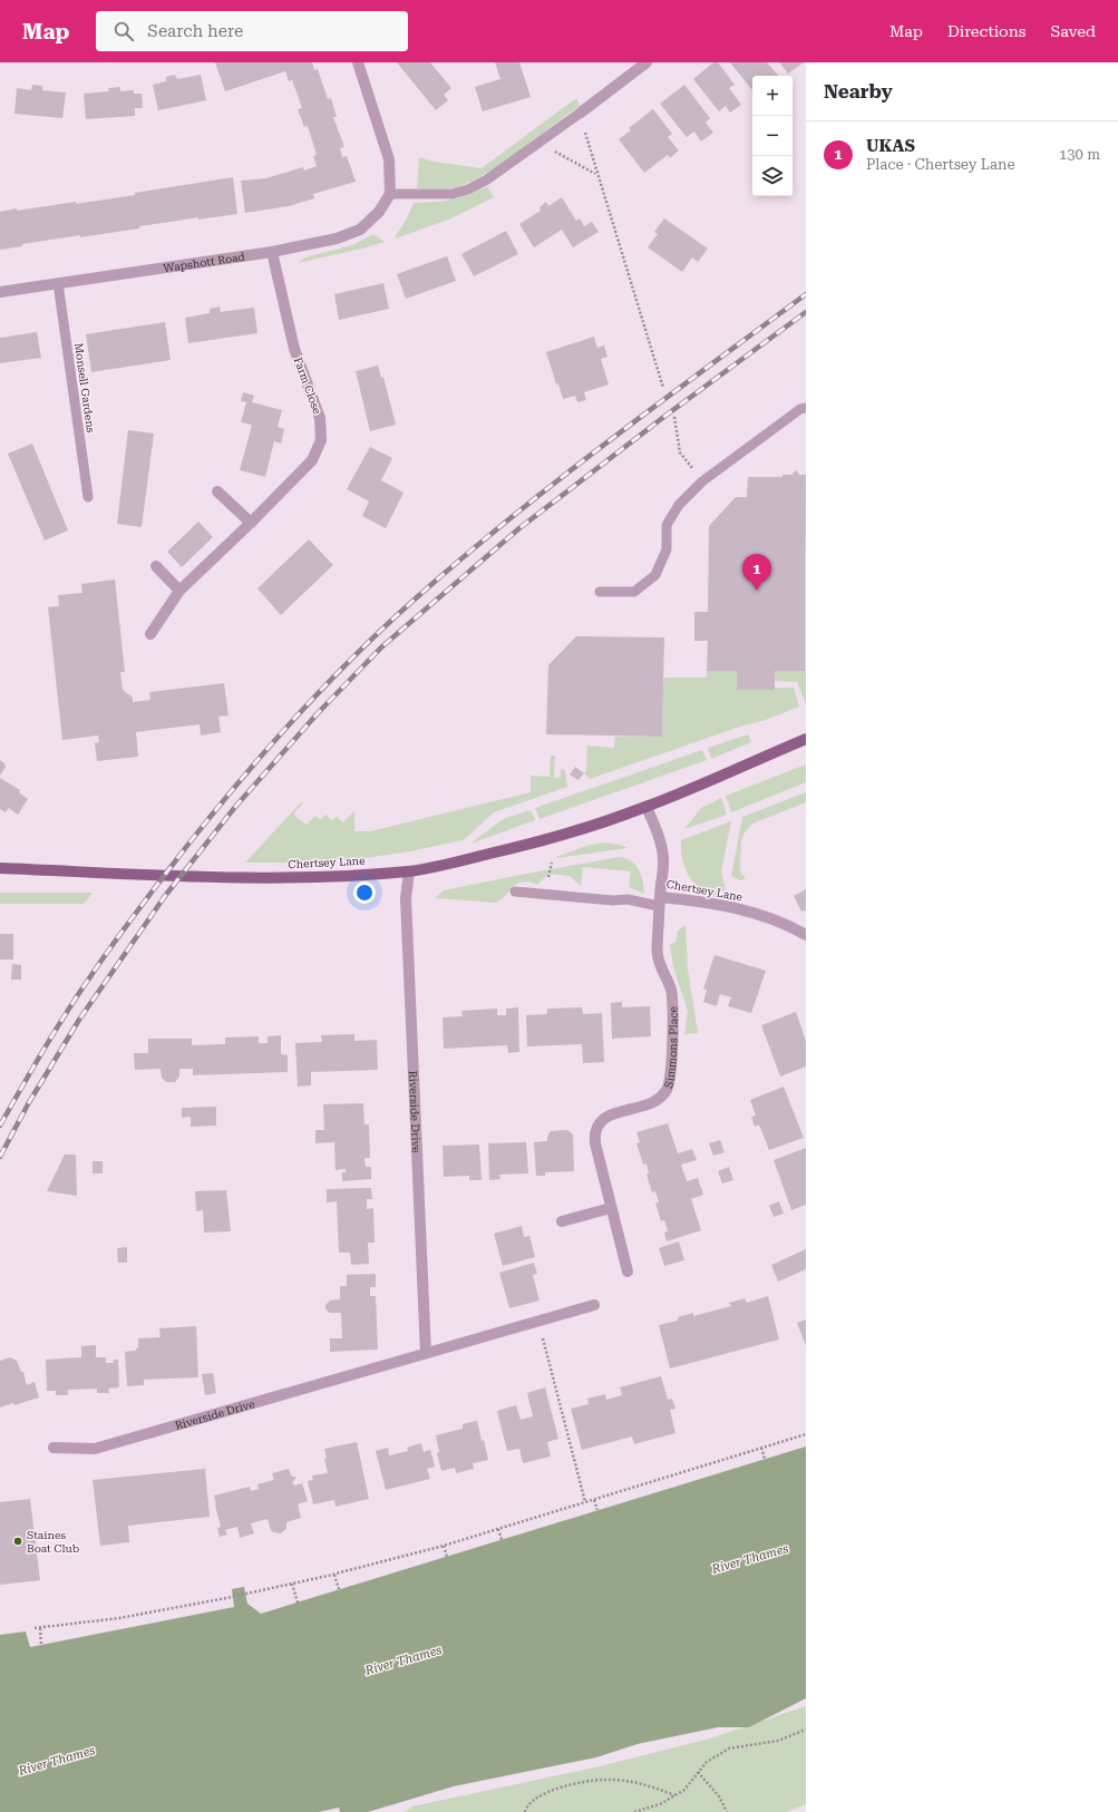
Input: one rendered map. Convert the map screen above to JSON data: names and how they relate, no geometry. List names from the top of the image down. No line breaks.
{"streets":{"main road":["Chertsey Lane"],"street":["Wapshott Road","Farm Close","Simmons Place","Riverside Drive"],"lane":["Monsell Gardens"]},"crossings":[["Wapshott Road","Farm Close"],["Wapshott Road","Monsell Gardens"],["Chertsey Lane","Simmons Place"],["Chertsey Lane","Riverside Drive"]],"water":["River Thames"],"places":["Staines Boat Club"],"page":{"header":"Map","search":"Search here","nav":["Map","Directions","Saved"],"heading":"Nearby","map_buttons":["+","−"],"list":[{"mark":"1","name":"UKAS","note":"Place · Chertsey Lane","value":"130 m"}],"pins":"1"}}
